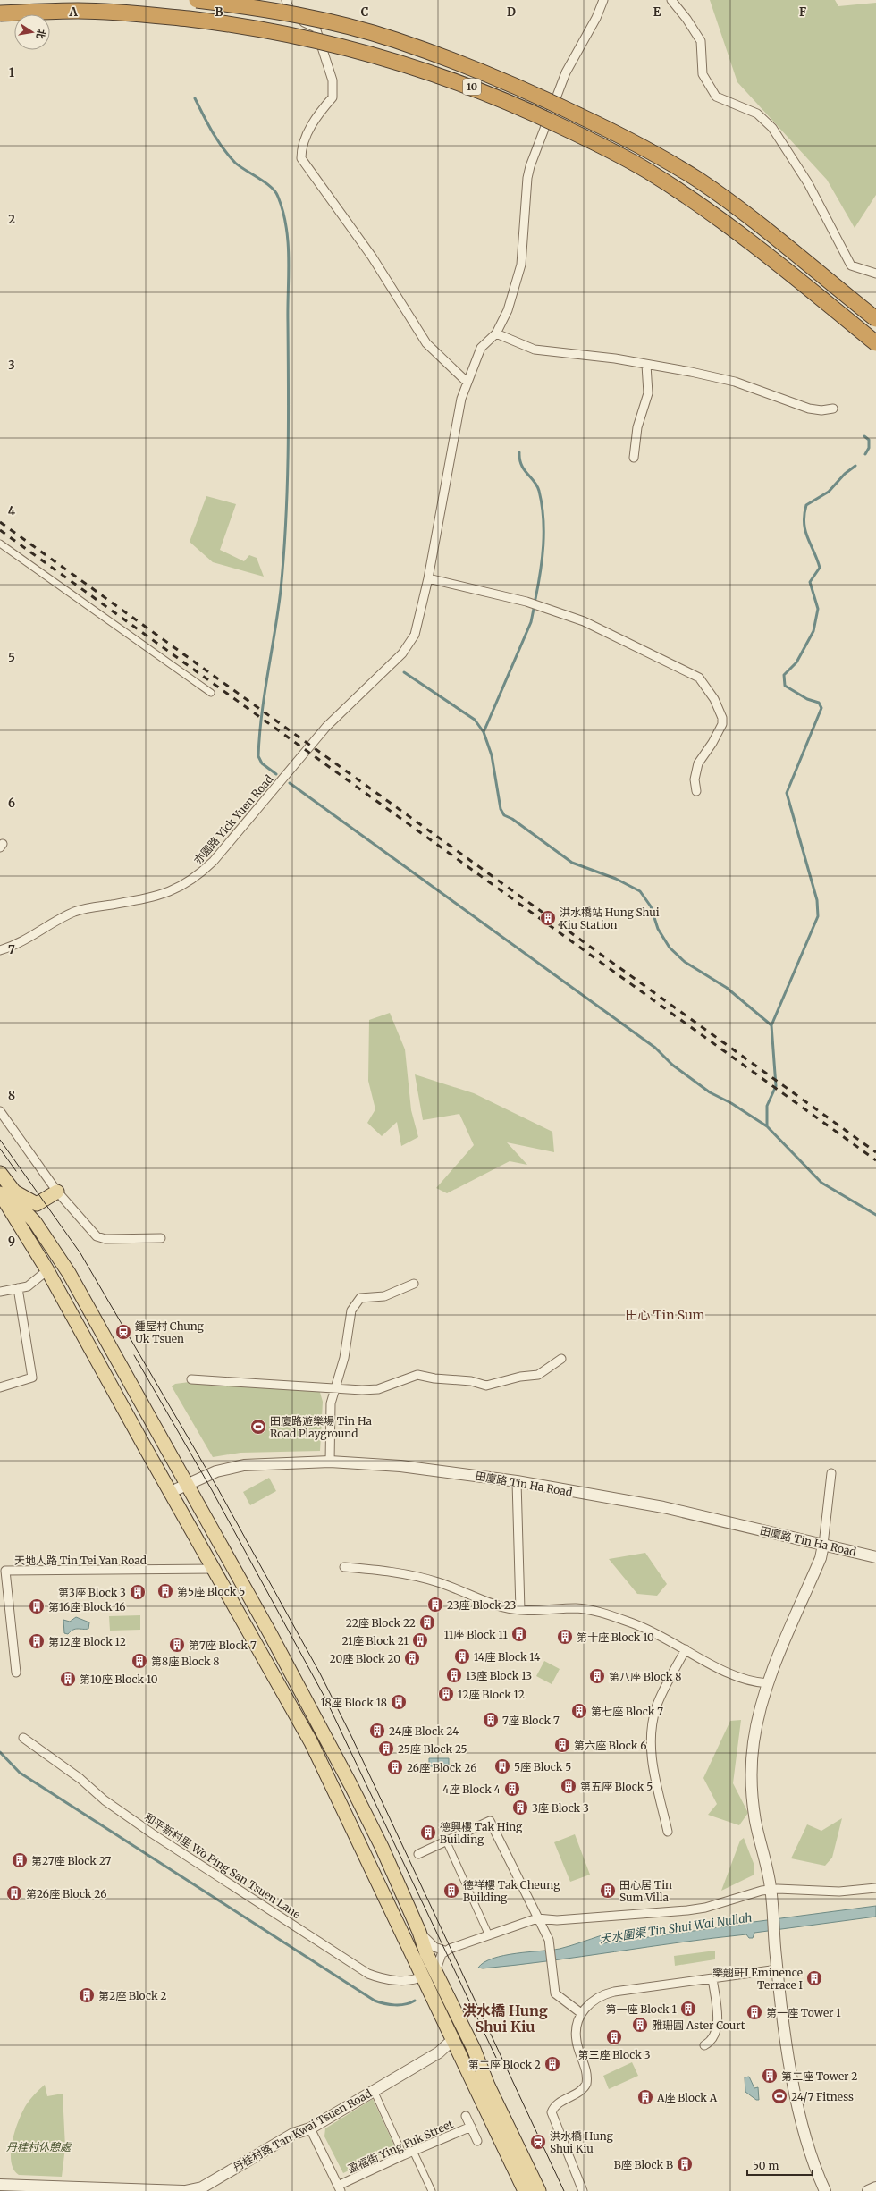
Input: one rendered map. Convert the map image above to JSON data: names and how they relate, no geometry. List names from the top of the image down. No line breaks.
{"streets":{"highway":["10"],"street":["亦園路 Yick Yuen Road","田廈路 Tin Ha Road","天地人路 Tin Tei Yan Road","和平新村里 Wo Ping San Tsuen Lane","丹桂村路 Tan Kwai Tsuen Road","盈福街 Ying Fuk Street"]},"districts":["田心 Tin Sum","洪水橋 Hung Shui Kiu"],"water":["天水圍渠 Tin Shui Wai Nullah"],"parks":["丹桂村休憩處"],"places":{"building":["洪水橋站 Hung Shui Kiu Station","第5座 Block 5","第3座 Block 3","23座 Block 23","第16座 Block 16","22座 Block 22","11座 Block 11","第十座 Block 10","21座 Block 21","第12座 Block 12","第7座 Block 7","14座 Block 14","20座 Block 20","第8座 Block 8","13座 Block 13","第八座 Block 8","第10座 Block 10","12座 Block 12","18座 Block 18","第七座 Block 7","7座 Block 7","24座 Block 24","第六座 Block 6","25座 Block 25","5座 Block 5","26座 Block 26","第五座 Block 5","4座 Block 4","3座 Block 3","德興樓 Tak Hing Building","第27座 Block 27","德祥樓 Tak Cheung Building","田心居 Tin Sum Villa","第26座 Block 26","樂翹軒I Eminence Terrace I","第2座 Block 2","第一座 Block 1","第一座 Tower 1","雅珊園 Aster Court","第三座 Block 3","第二座 Block 2","第二座 Tower 2","A座 Block A","B座 Block B"],"station":["鍾屋村 Chung Uk Tsuen","洪水橋 Hung Shui Kiu"],"sports":["田廈路遊樂場 Tin Ha Road Playground","24/7 Fitness"]},"scale_bar":"50 m","north":"right","grid":{"columns":["A","B","C","D","E","F"],"rows":["1","2","3","4","5","6","7","8","9"]}}
